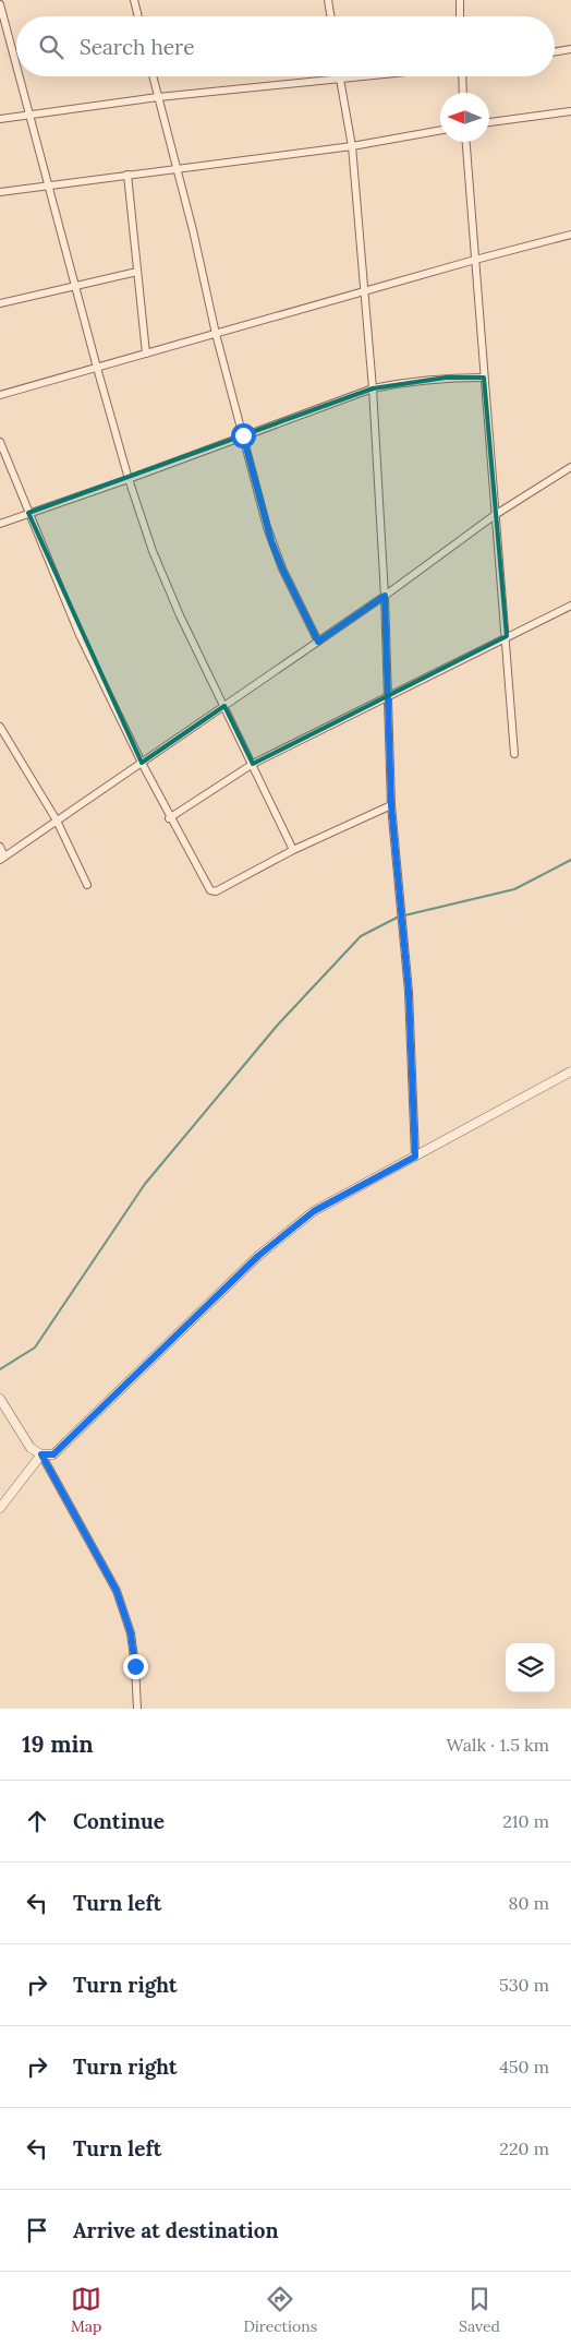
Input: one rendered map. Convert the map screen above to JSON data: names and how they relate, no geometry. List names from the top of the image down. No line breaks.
{"north":"left","page":{"search":"Search here","heading":["19 min","Walk · 1.5 km"],"list":[["Continue","210 m"],["Turn left","80 m"],["Turn right","530 m"],["Turn right","450 m"],["Turn left","220 m"],"Arrive at destination"],"nav":["Map","Directions","Saved"]}}
